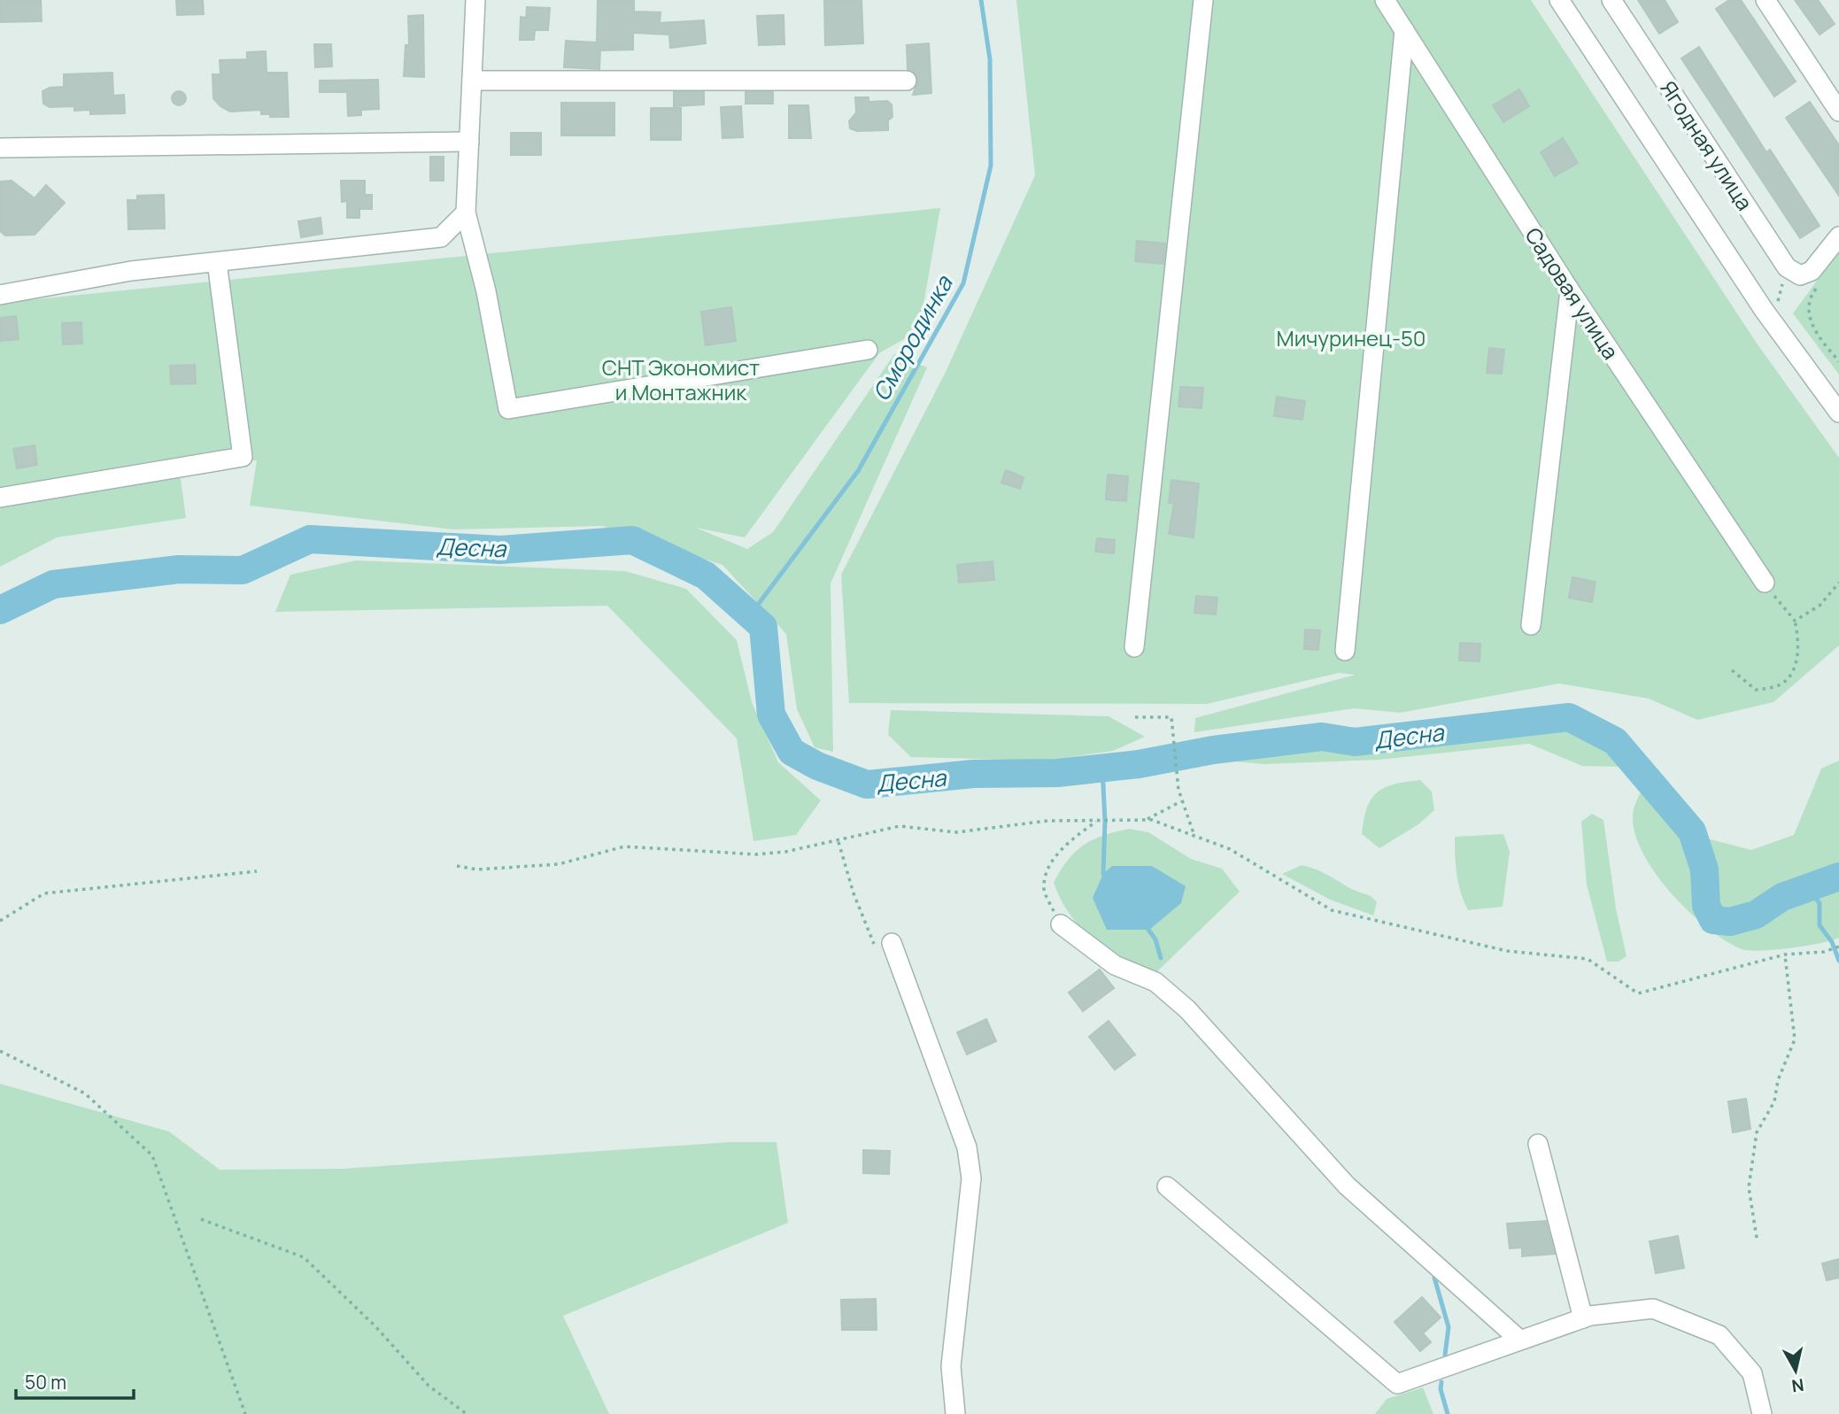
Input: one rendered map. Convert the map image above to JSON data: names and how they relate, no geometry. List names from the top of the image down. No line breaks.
{"streets":{"street":["Ягодная улица","Садовая улица"]},"water":["Смородинка","Десна"],"parks":["Мичуринец-50","СНТ Экономист и Монтажник"],"scale_bar":"50 m","north":"bottom"}
